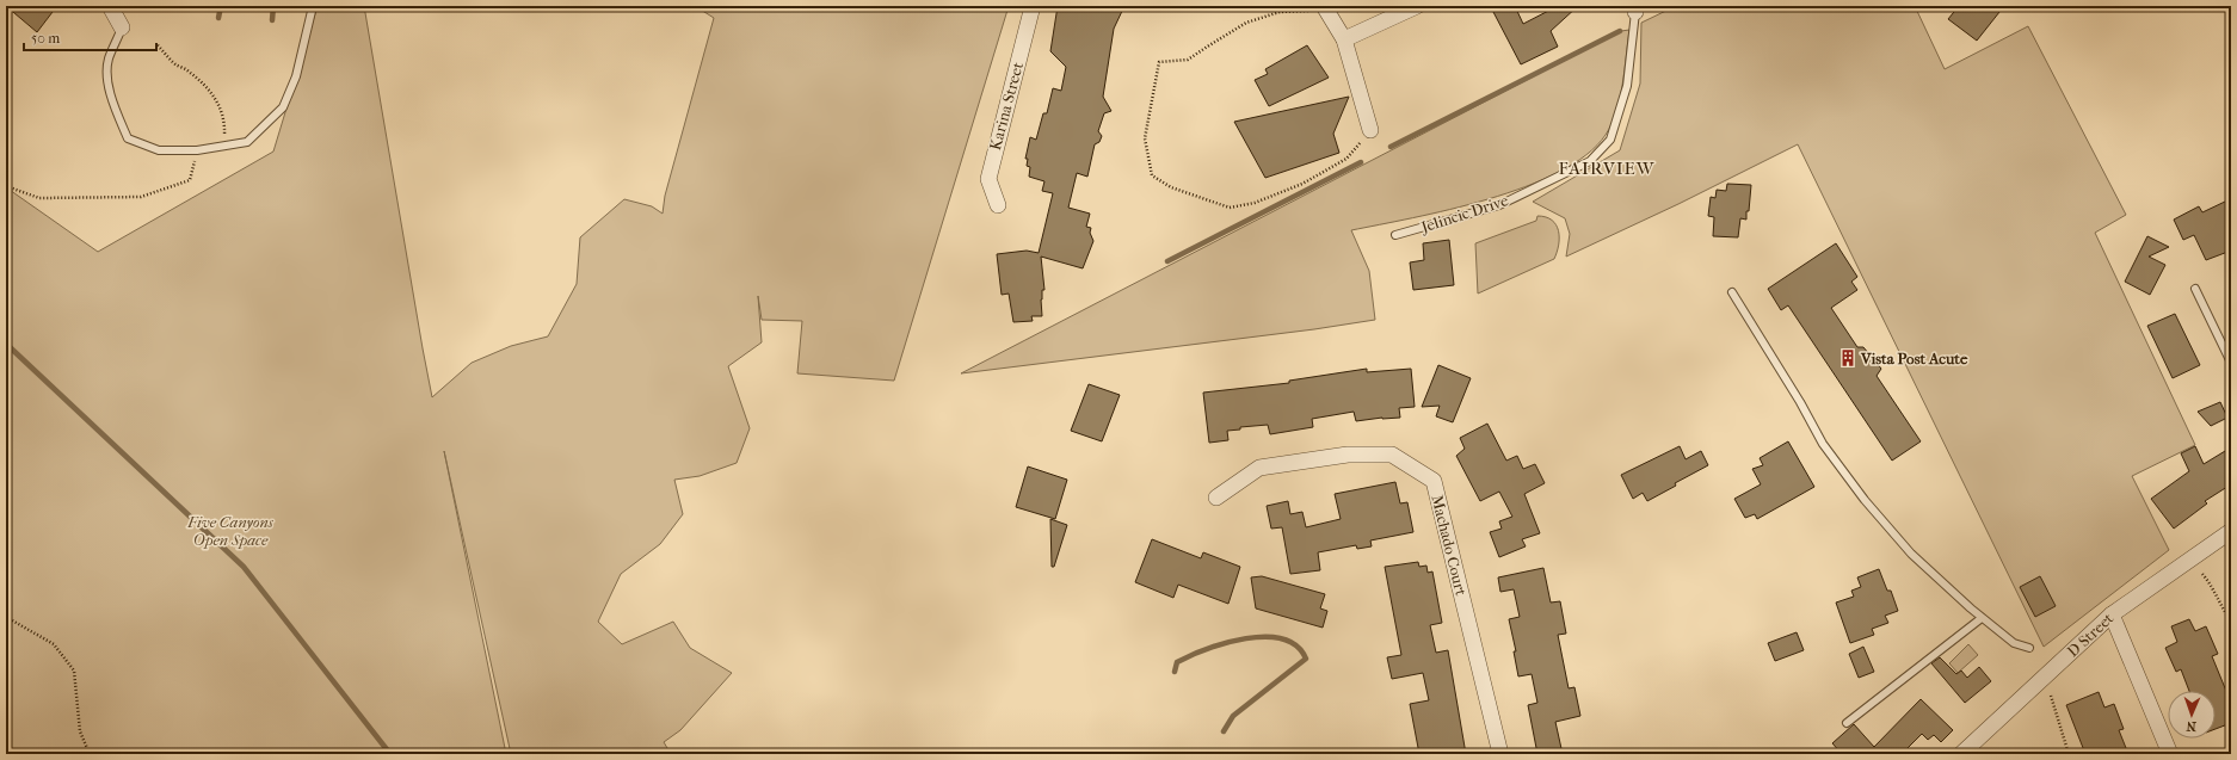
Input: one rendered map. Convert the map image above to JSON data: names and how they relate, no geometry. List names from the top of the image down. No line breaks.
{"streets":{"street":["Karina Street","Machado Court","D Street"],"lane":["Jelincic Drive"]},"districts":["FAIRVIEW"],"parks":["Five Canyons Open Space"],"places":{"building":["Vista Post Acute"]},"scale_bar":"50 m","north":"bottom"}
